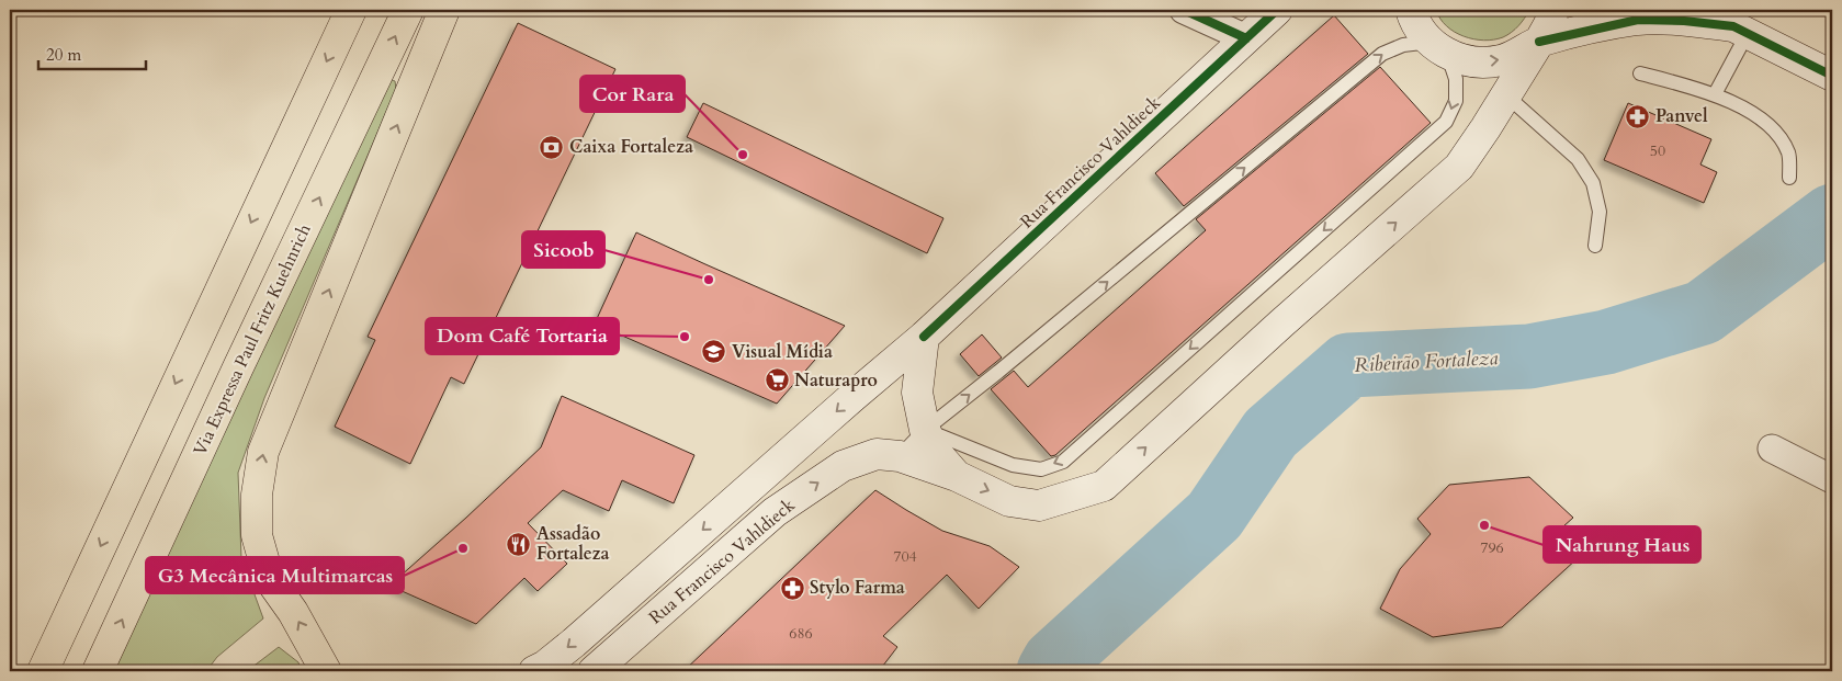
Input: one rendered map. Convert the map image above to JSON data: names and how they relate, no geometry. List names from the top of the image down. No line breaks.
{"streets":{"main road":["Rua Francisco Vahldieck","Via Expressa Paul Fritz Kuehnrich"]},"water":["Ribeirão Fortaleza"],"places":{"pharmacy":["Panvel","Stylo Farma"],"bank":["Caixa Fortaleza"],"other":["Cor Rara","Sicoob","Dom Café Tortaria","Nahrung Haus","G3 Mecânica Multimarcas"],"school or university":["Visual Mídia"],"supermarket":["Naturapro"],"restaurant":["Assadão Fortaleza"]},"house_numbers":["50","796","704","686"],"scale_bar":"20 m"}
